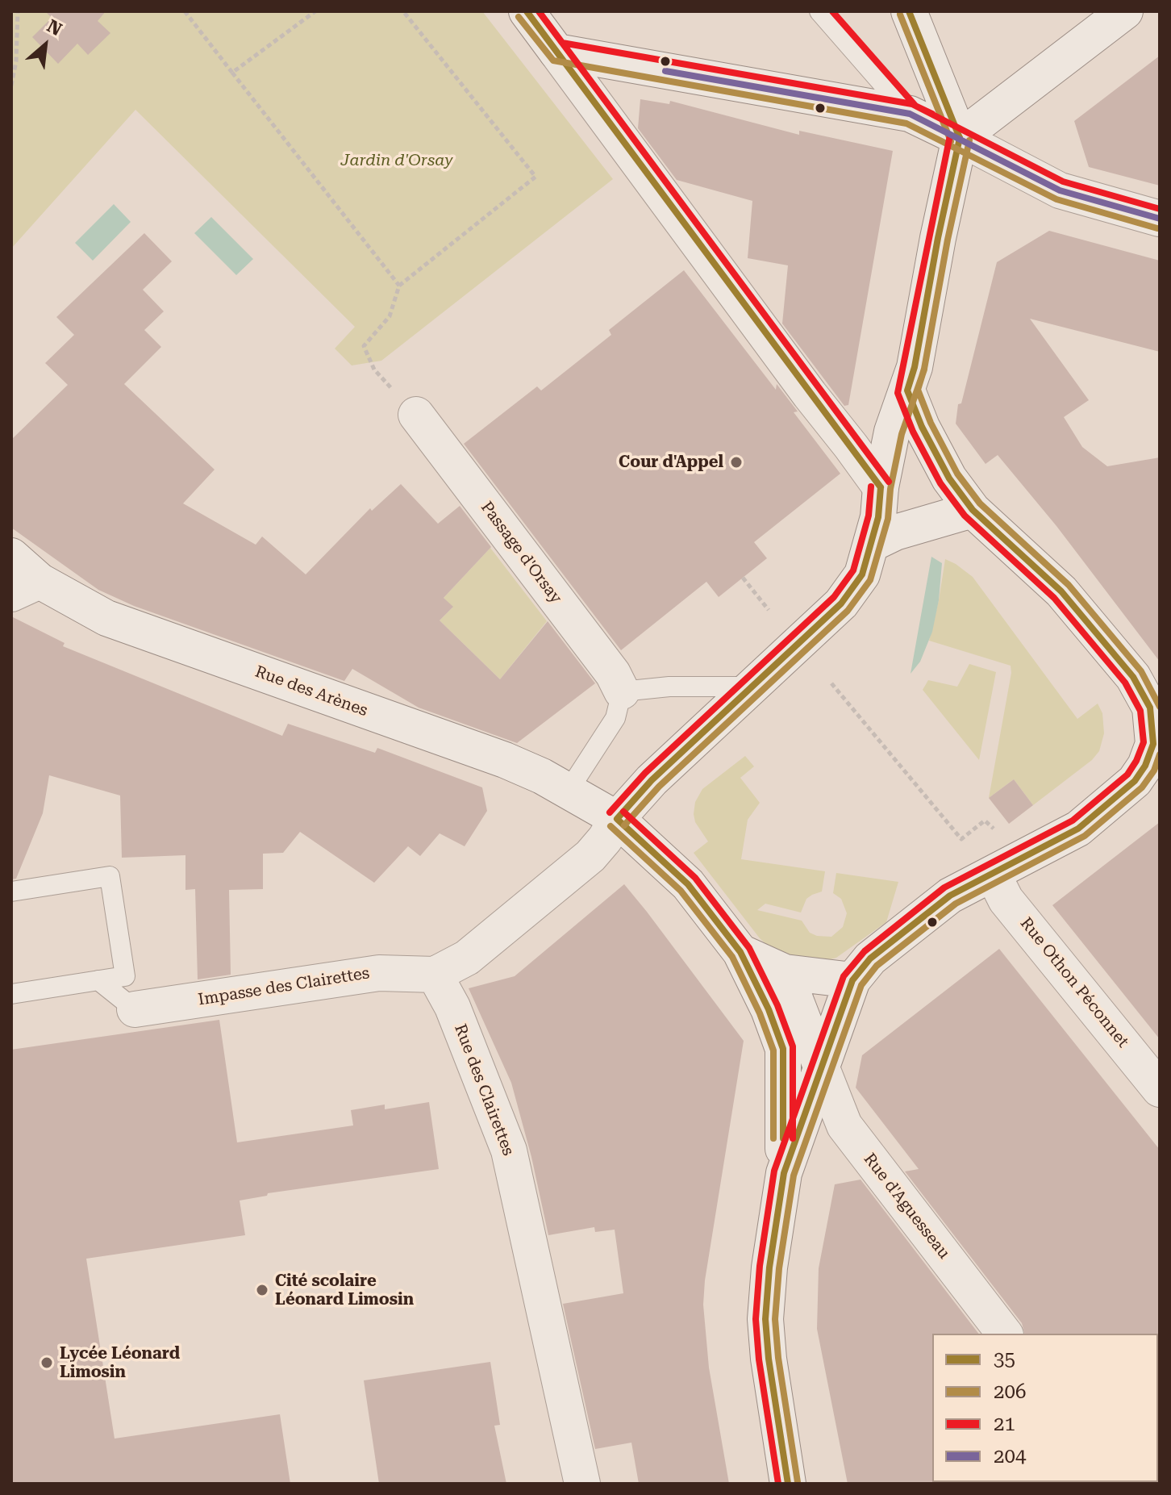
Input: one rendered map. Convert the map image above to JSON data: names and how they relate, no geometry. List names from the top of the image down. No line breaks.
{"streets":{"main road":["Passage d'Orsay","Rue des Arènes","Rue Othon Péconnet","Impasse des Clairettes","Rue des Clairettes","Rue d'Aguesseau"]},"crossings":[["Impasse des Clairettes","Rue des Clairettes"]],"parks":["Jardin d'Orsay"],"places":["Cour d'Appel","Cité scolaire Léonard Limosin","Lycée Léonard Limosin"],"lines":["transit line 35","transit line 21","transit line 206","transit line 204"],"legend":["35","206","21","204"],"north":"top right"}
